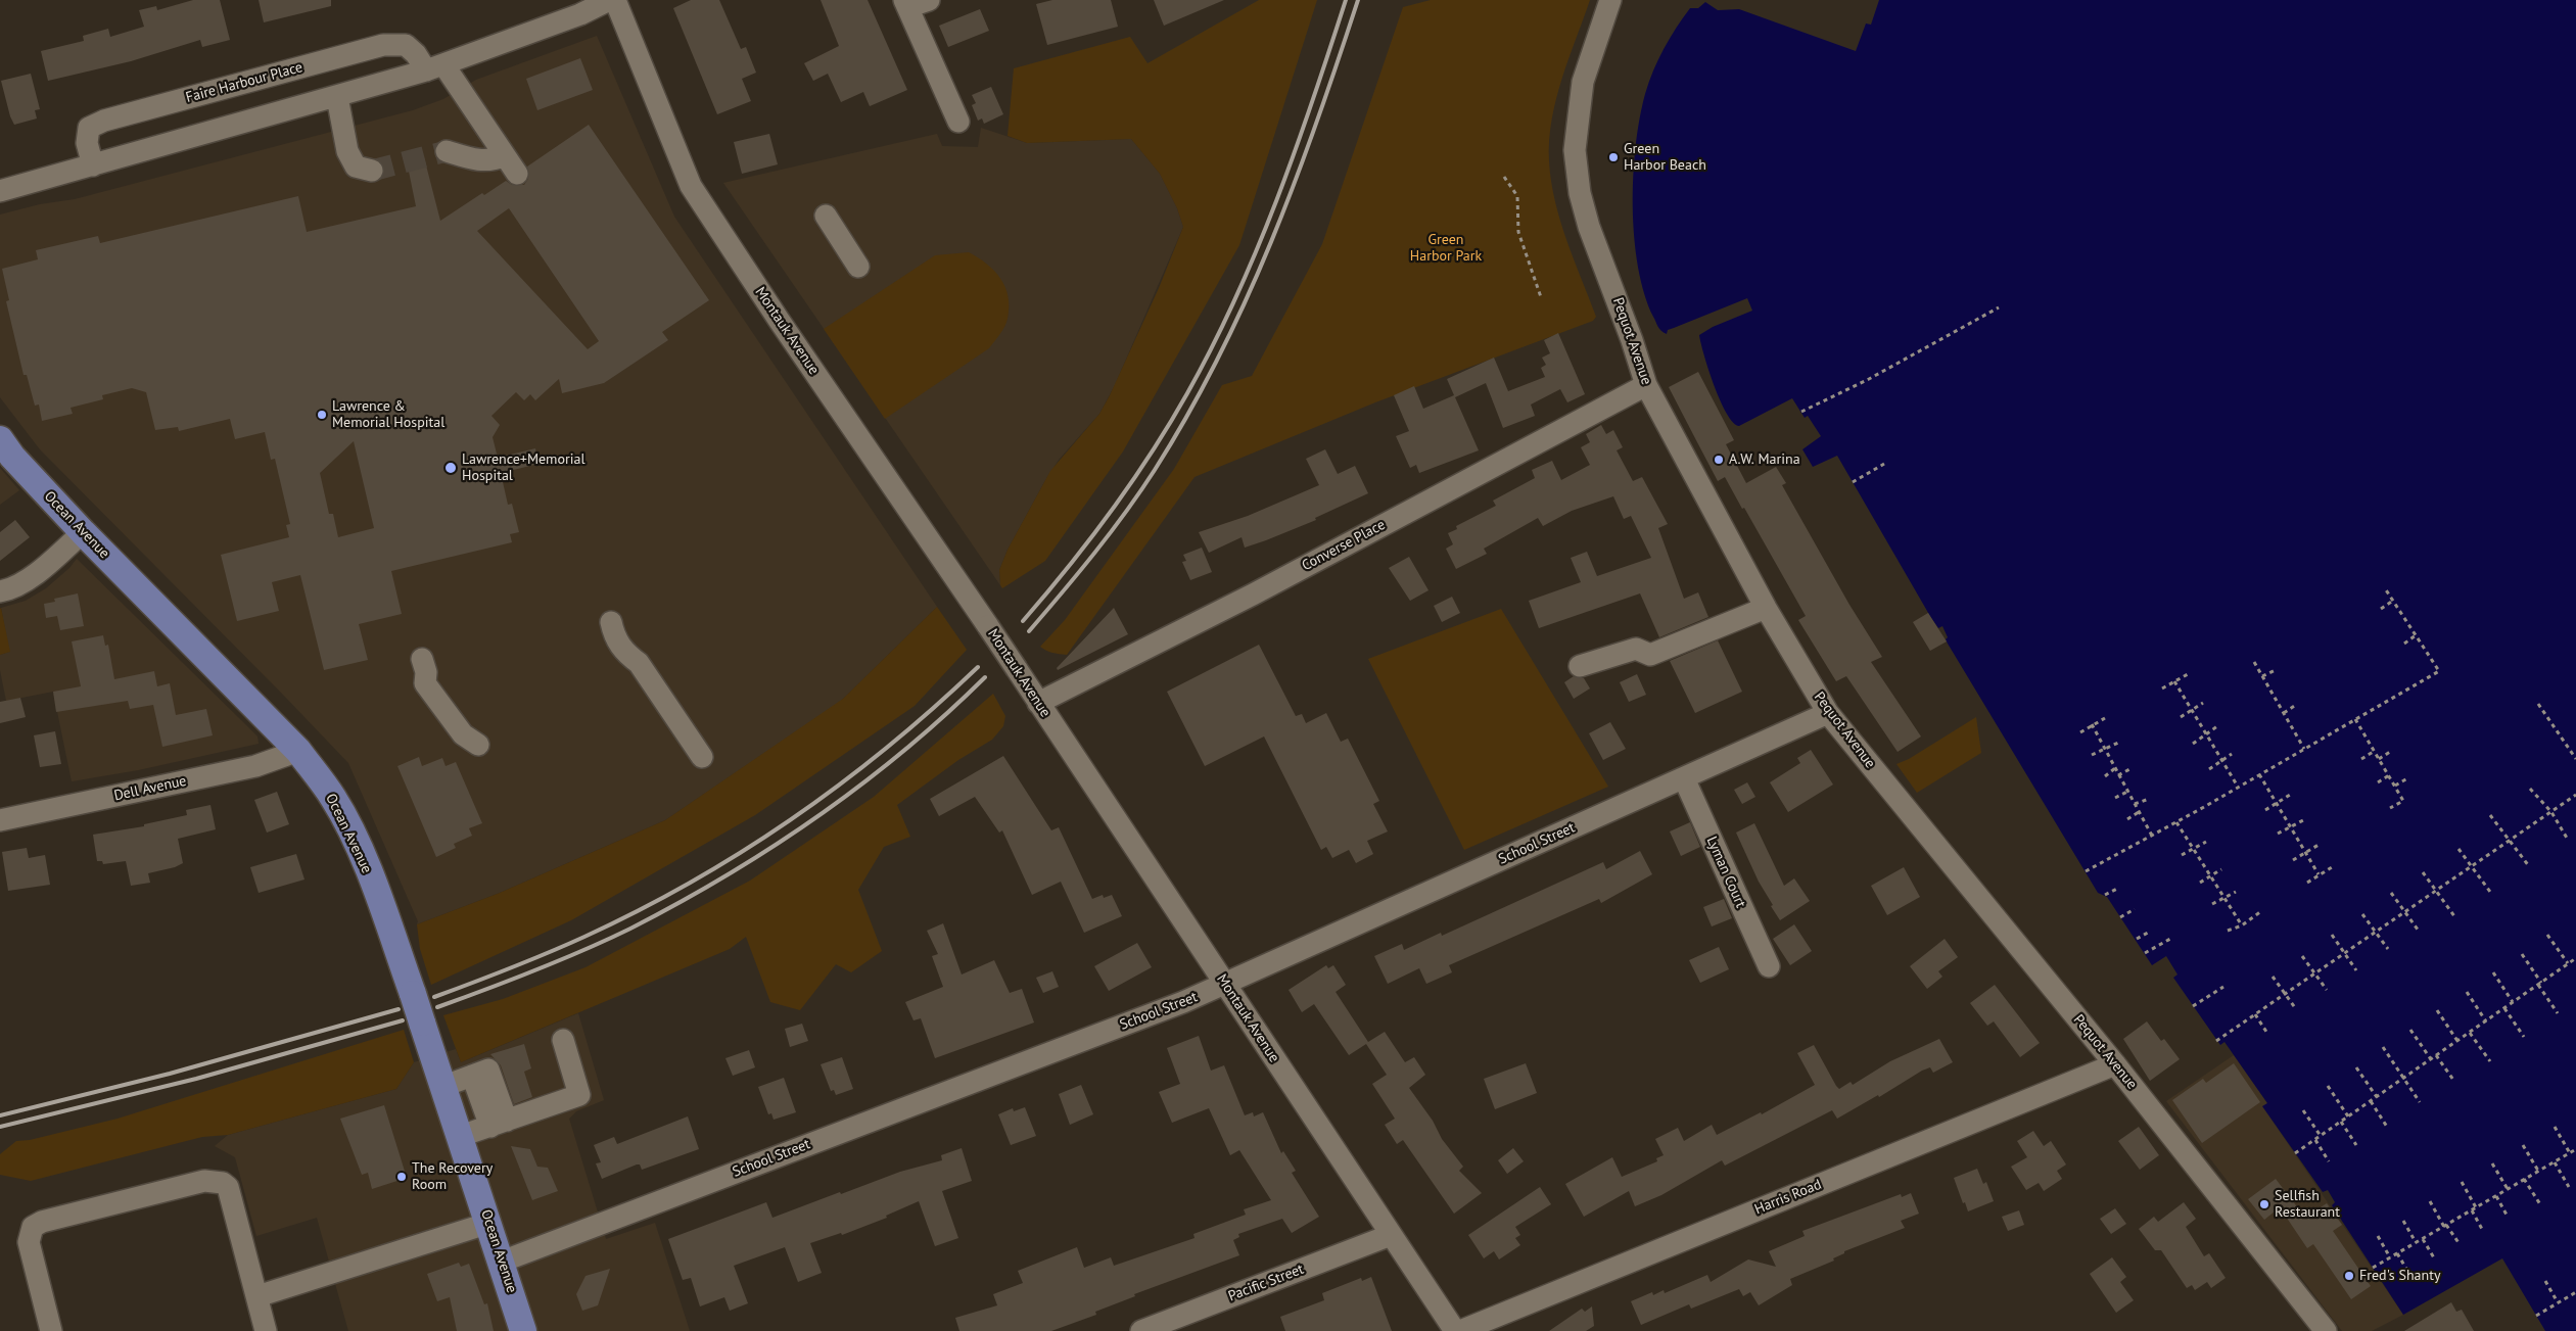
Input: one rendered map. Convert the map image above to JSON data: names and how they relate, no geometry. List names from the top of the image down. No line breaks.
{"streets":{"main road":["Ocean Avenue"],"street":["Faire Harbour Place","Montauk Avenue","Pequot Avenue","Converse Place","Dell Avenue","School Street","Lyman Court","Harris Road","Pacific Street"]},"crossings":[["Montauk Avenue","Converse Place"],["Montauk Avenue","School Street"],["Montauk Avenue","Pacific Street"],["Pequot Avenue","Converse Place"],["Pequot Avenue","School Street"],["Pequot Avenue","Harris Road"],["Ocean Avenue","Dell Avenue"],["Ocean Avenue","School Street"],["School Street","Lyman Court"]],"parks":["Green Harbor Park"],"places":["Green Harbor Beach","Lawrence & Memorial Hospital","A.W. Marina","Lawrence+Memorial Hospital","The Recovery Room","Sellfish Restaurant","Fred's Shanty"]}
